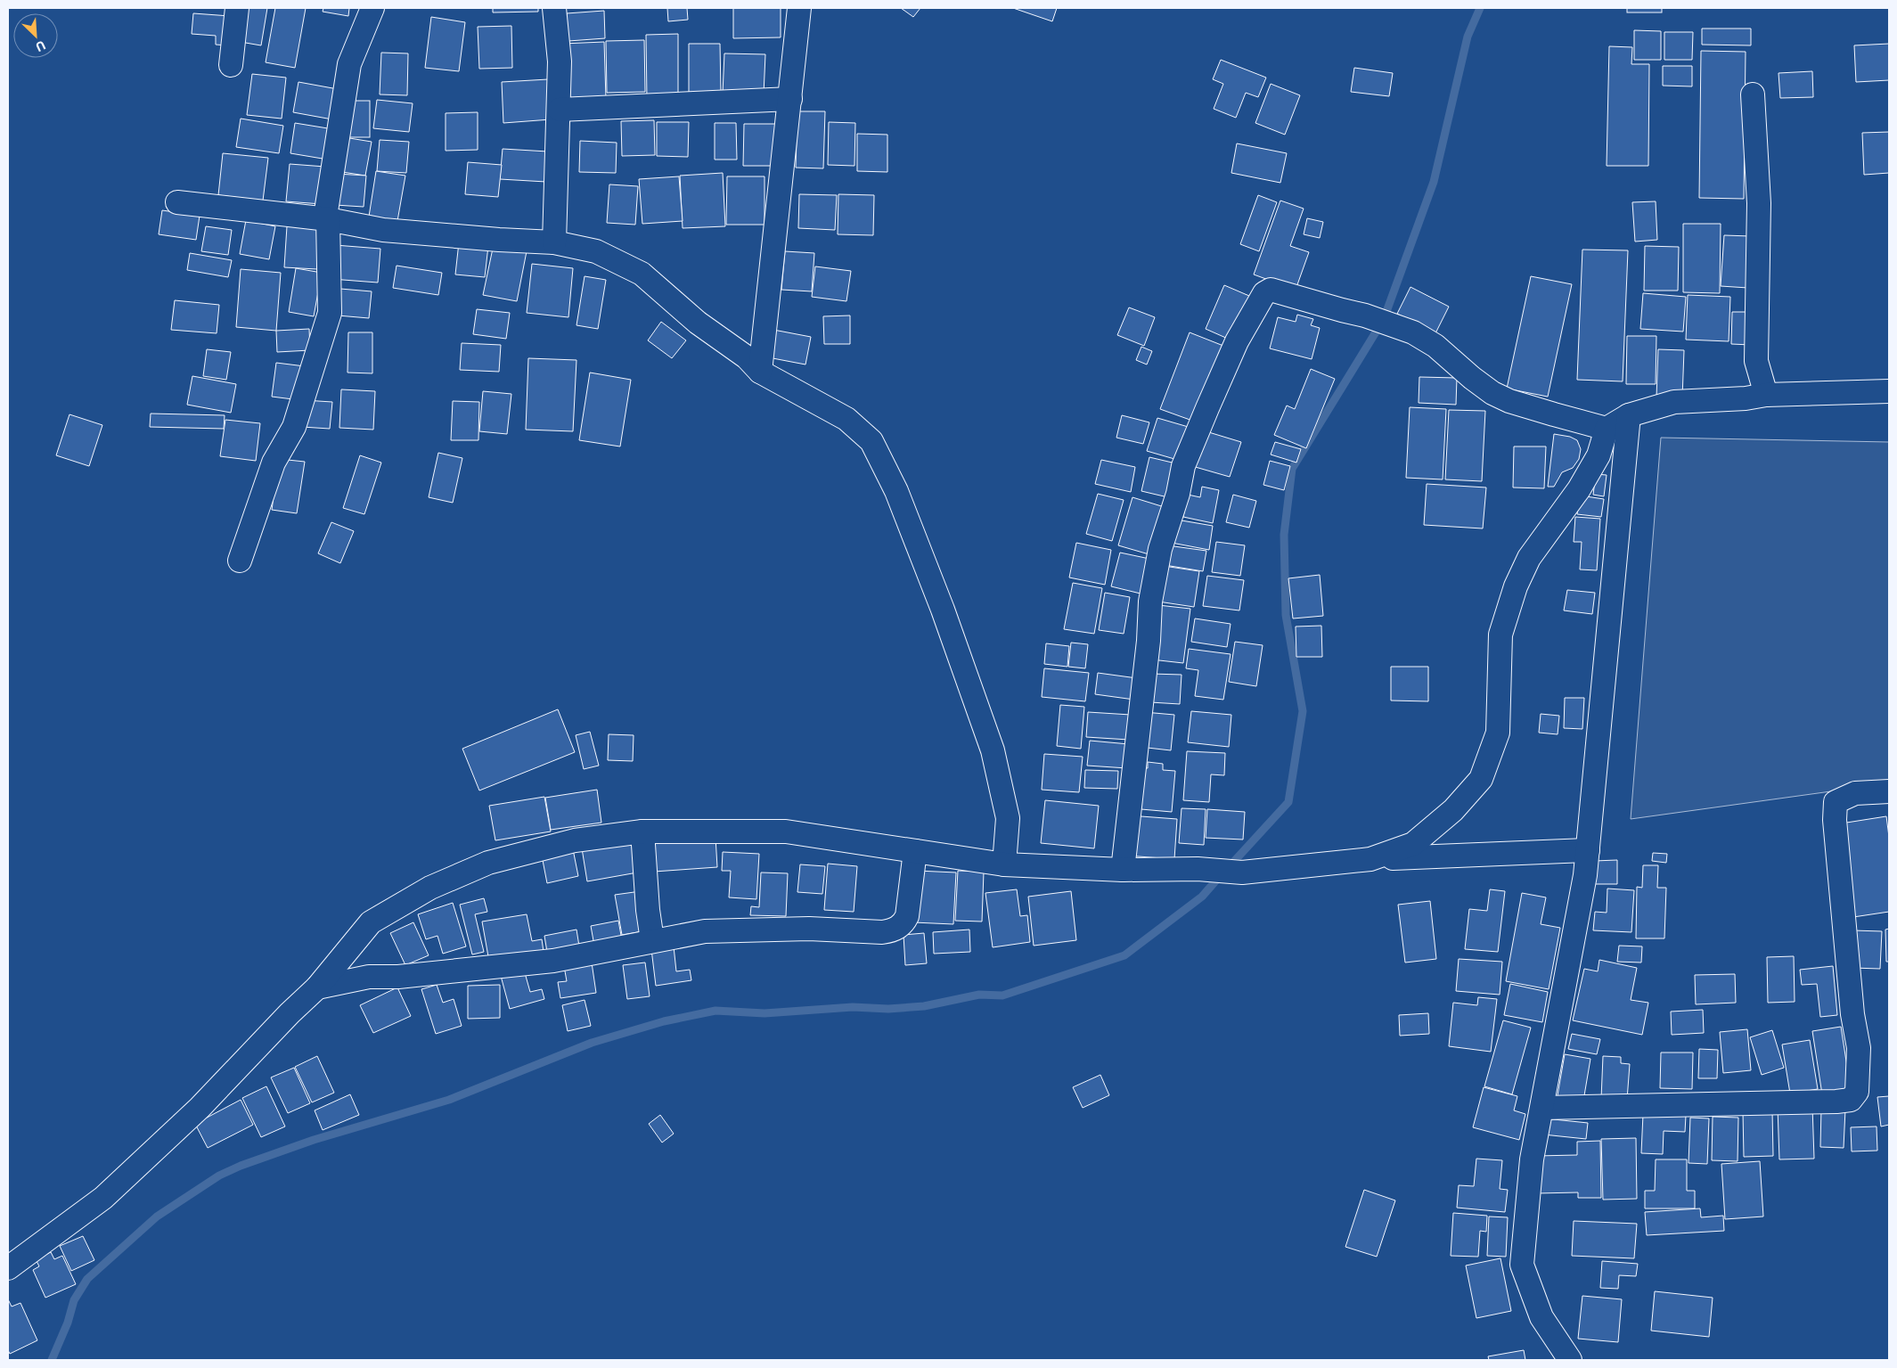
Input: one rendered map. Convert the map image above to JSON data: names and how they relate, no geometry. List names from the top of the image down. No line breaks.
{"north":"bottom right"}
